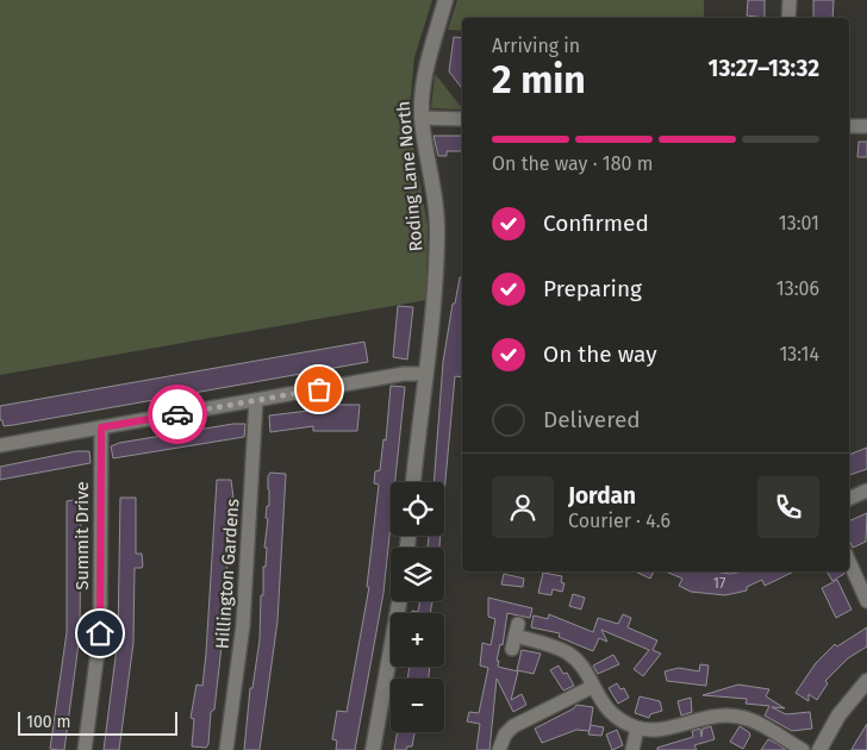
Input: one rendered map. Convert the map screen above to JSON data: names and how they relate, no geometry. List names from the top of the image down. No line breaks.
{"streets":{"street":["Roding Lane North","Summit Drive","Hillington Gardens"]},"house_numbers":["17"],"scale_bar":"100 m","page":{"heading":["2 min","Arriving in","13:27–13:32"],"panel":["Jordan","Courier · 4.6"],"bar":"On the way · 180 m","list":[["Confirmed","13:01"],["Preparing","13:06"],["On the way","13:14"],"Delivered"],"map_buttons":["+","−"],"scale":"100 m"}}
